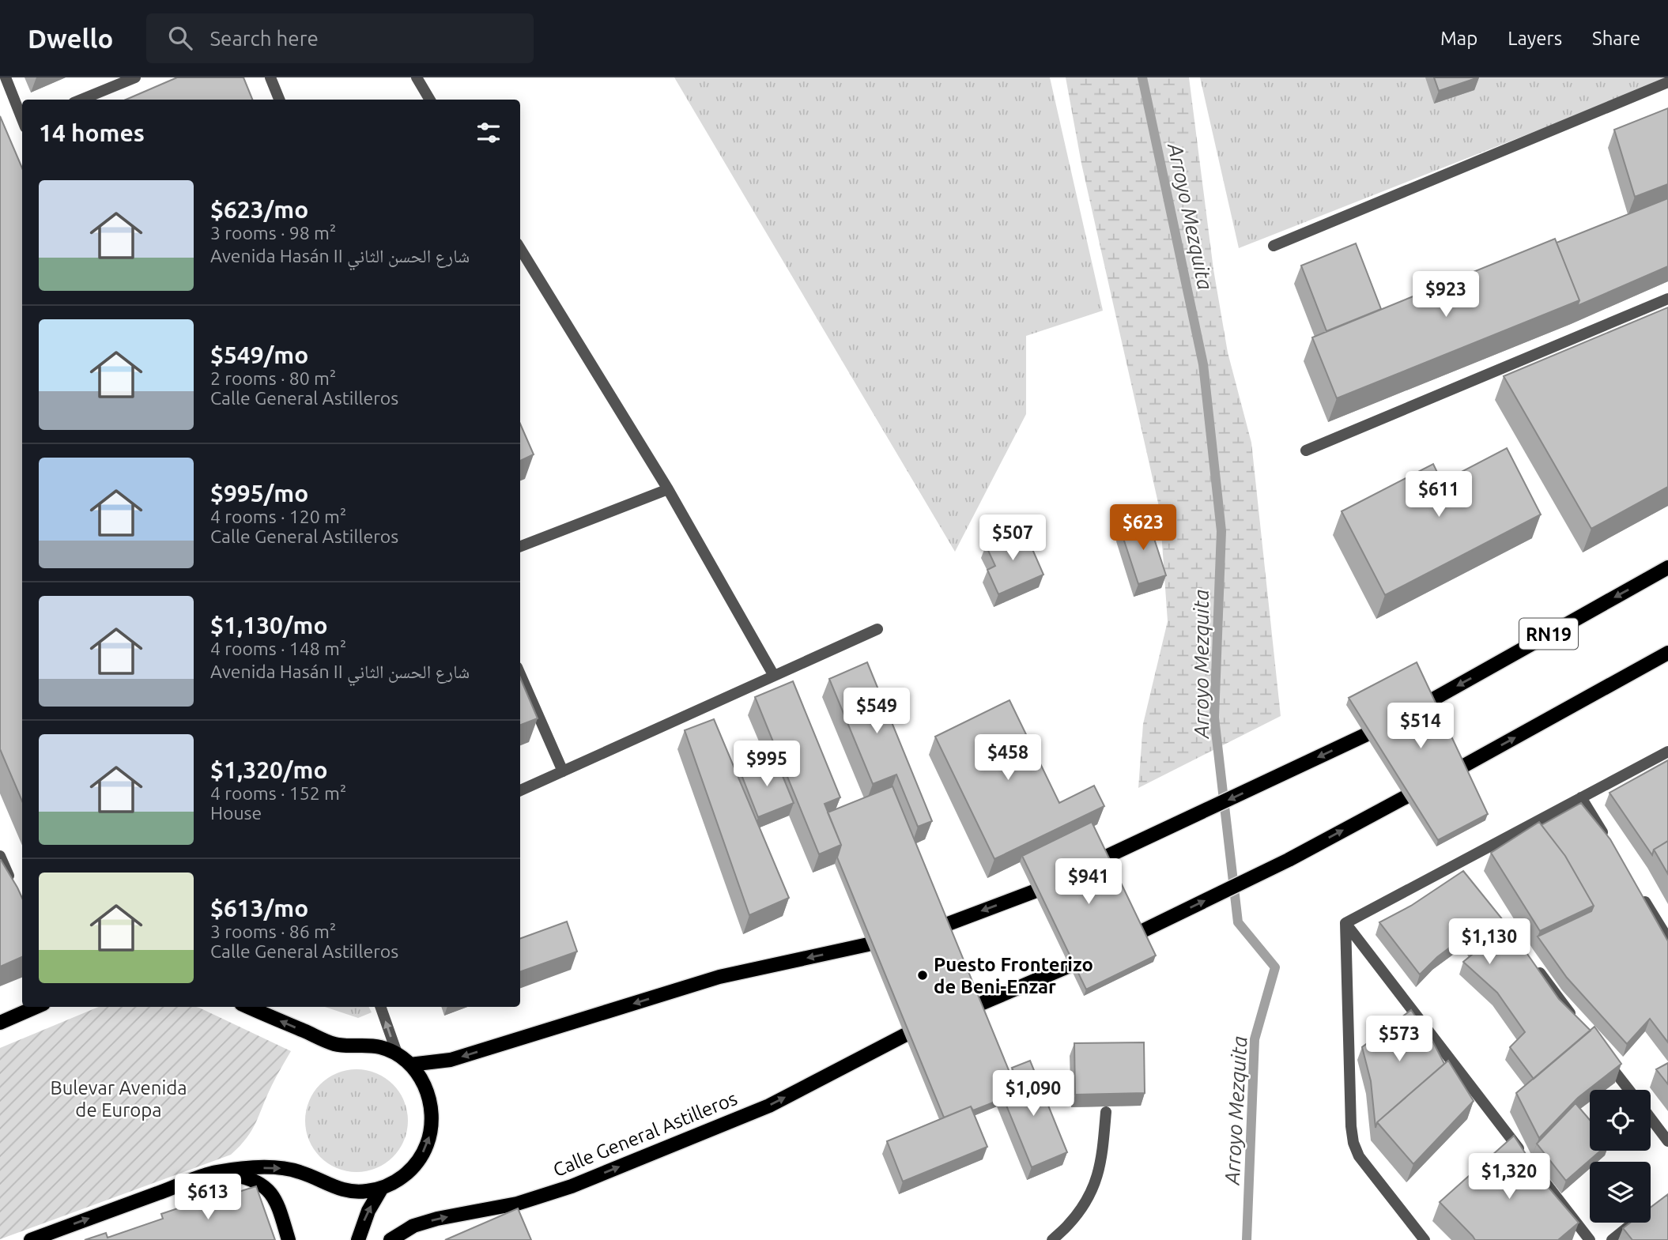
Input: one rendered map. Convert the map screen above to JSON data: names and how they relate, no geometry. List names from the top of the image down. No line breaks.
{"streets":{"main road":["RN19","Calle General Astilleros"]},"one_way":["Calle General Astilleros"],"water":["Arroyo Mezquita"],"parks":["Bulevar Avenida de Europa"],"places":["Puesto Fronterizo de Beni-Enzar"],"page":{"header":"Dwello","search":"Search here","nav":["Map","Layers","Share"],"heading":"14 homes","list":[{"name":"$623/mo","note":"3 rooms · 98 m² · Avenida Hasán II شارع الحسن الثاني"},{"name":"$549/mo","note":"2 rooms · 80 m² · Calle General Astilleros"},{"name":"$995/mo","note":"4 rooms · 120 m² · Calle General Astilleros"},{"name":"$1,130/mo","note":"4 rooms · 148 m² · Avenida Hasán II شارع الحسن الثاني"},{"name":"$1,320/mo","note":"4 rooms · 152 m² · House"},{"name":"$613/mo","note":"3 rooms · 86 m² · Calle General Astilleros"}],"price":["$923","$611","$623","$507","$549","$514","$458","$995","$941","$1,130","$573","$1,090","$1,320","$613"]}}
